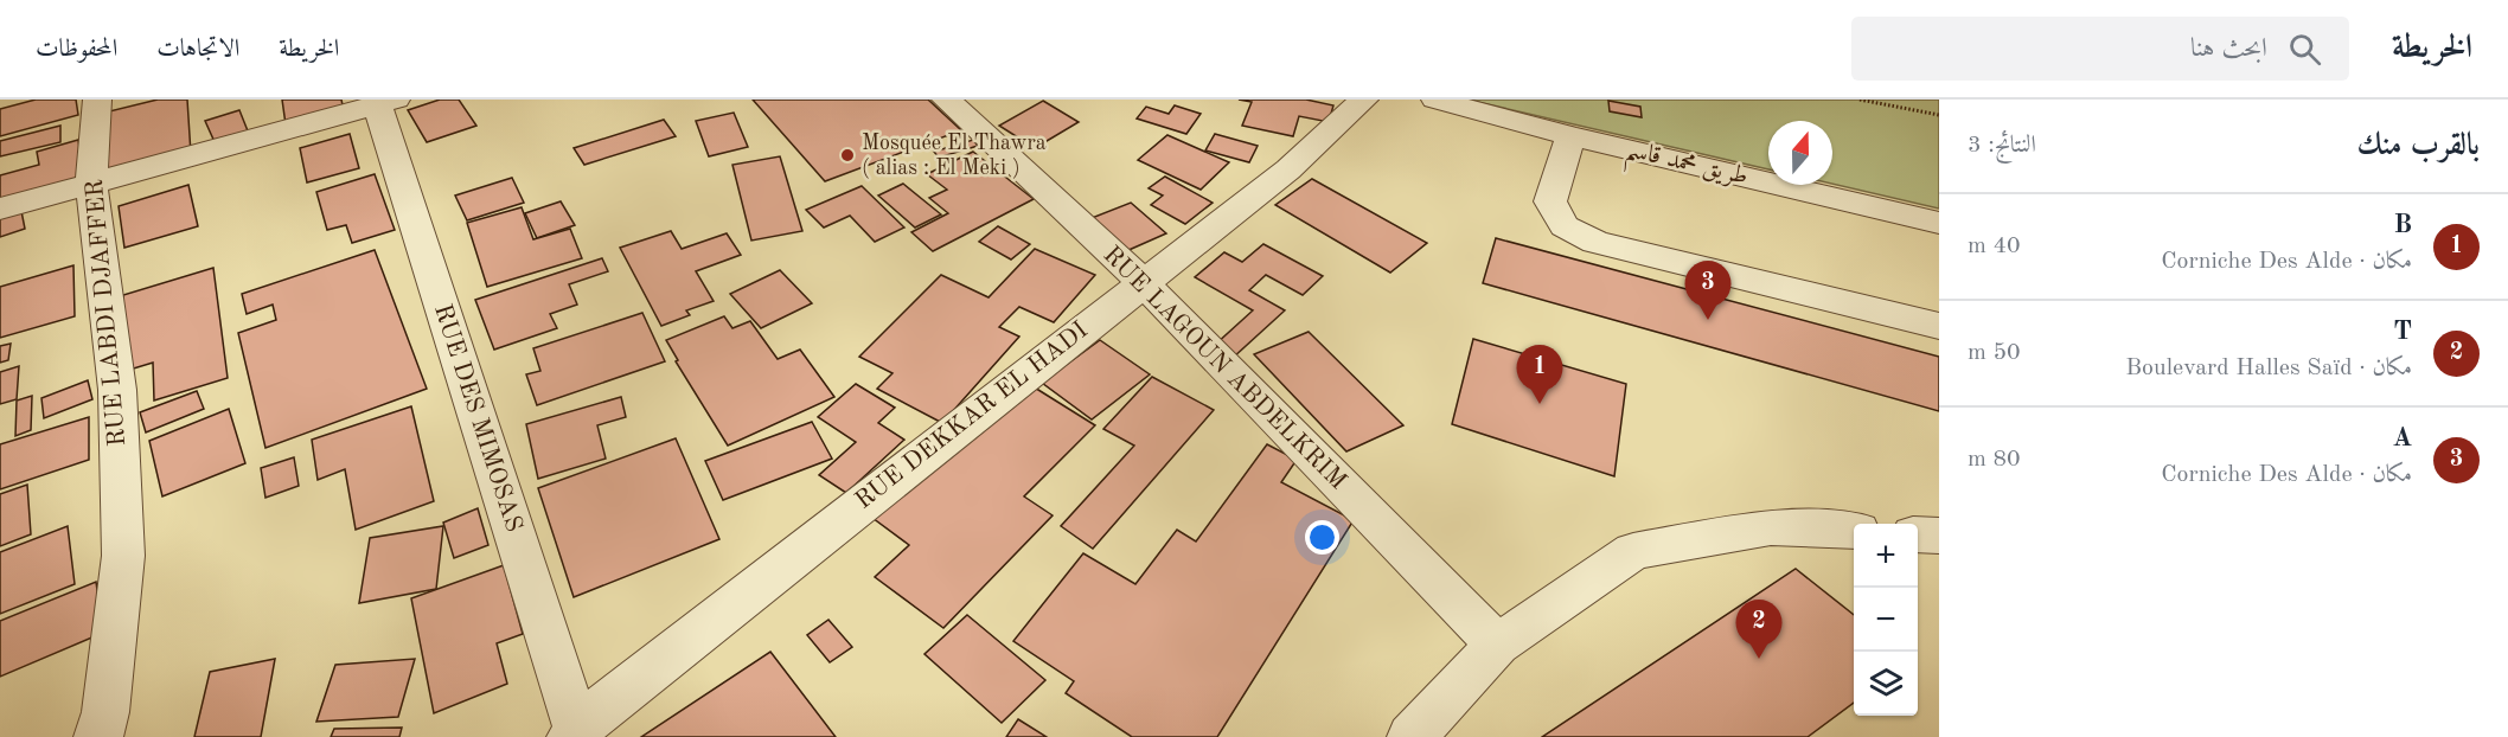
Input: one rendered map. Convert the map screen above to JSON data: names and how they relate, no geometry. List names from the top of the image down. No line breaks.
{"streets":{"street":["طريق محمد قاسم","RUE LABDI DJAFFER","RUE LAGOUN ABDELKRIM","RUE DEKKAR EL HADI","RUE DES MIMOSAS"]},"crossings":[["RUE LAGOUN ABDELKRIM","RUE DEKKAR EL HADI"],["RUE DEKKAR EL HADI","RUE DES MIMOSAS"]],"places":["Mosquée El Thawra ( alias : El Meki )"],"north":"top","page":{"header":"الخريطة","search":"ابحث هنا","nav":["الخريطة","الاتجاهات","المحفوظات"],"heading":["بالقرب منك","النتائج: 3"],"list":[{"mark":"1","name":"B","note":"مكان · Corniche Des Alde","value":"40 m"},{"mark":"2","name":"T","note":"مكان · Boulevard Halles Saïd","value":"50 m"},{"mark":"3","name":"A","note":"مكان · Corniche Des Alde","value":"80 m"}],"pins":["3","1","2"],"map_buttons":["+","−"]}}
